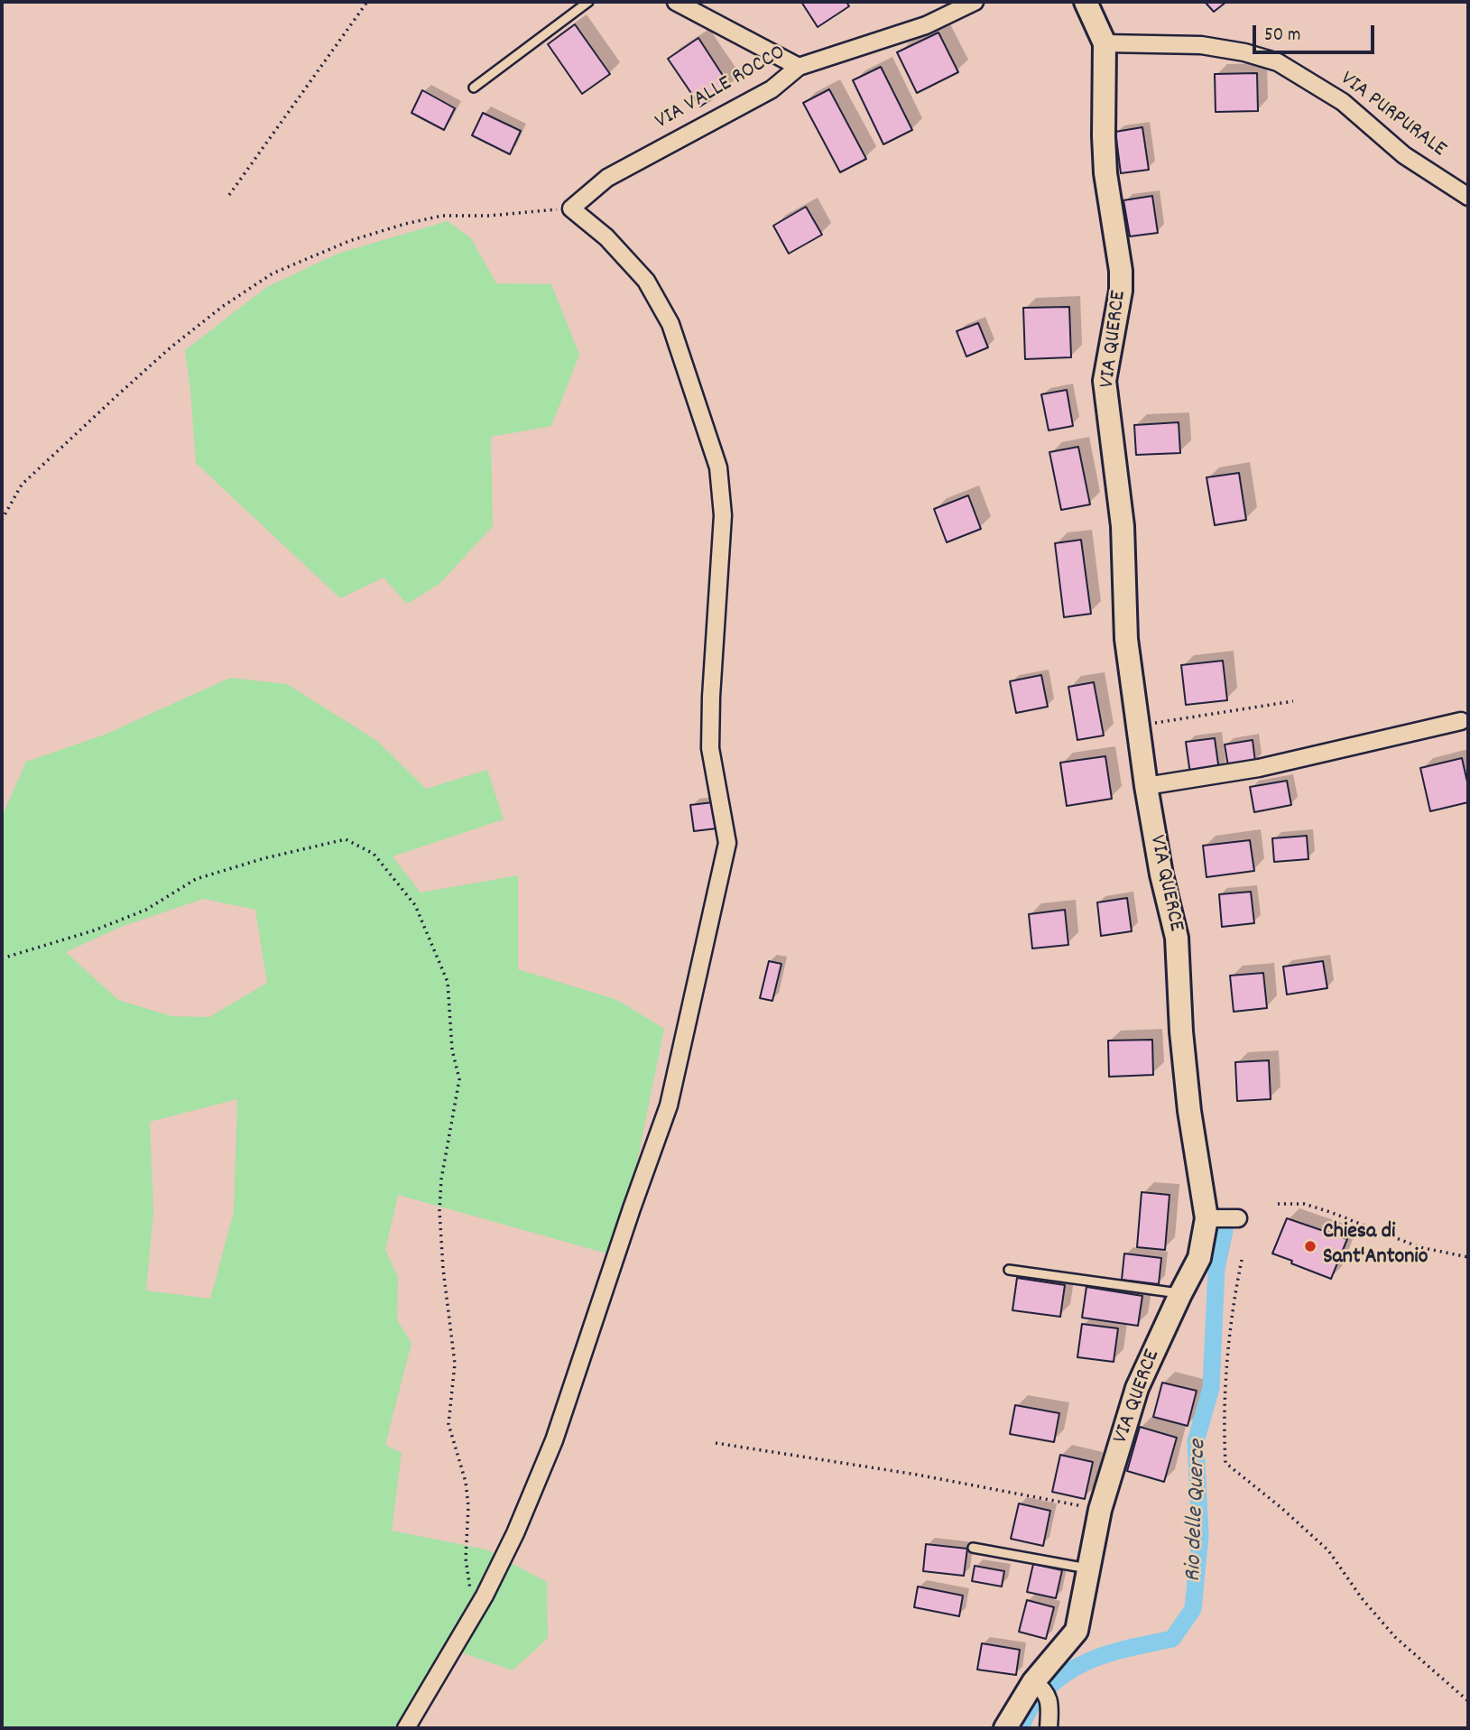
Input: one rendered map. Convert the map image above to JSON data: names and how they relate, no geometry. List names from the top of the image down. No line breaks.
{"streets":{"street":["VIA VALLE ROCCO","VIA PURPURALE","VIA QUERCE"]},"crossings":[["VIA PURPURALE","VIA QUERCE"]],"water":["Rio delle Querce"],"places":["Chiesa di Sant'Antonio"],"scale_bar":"50 m"}
